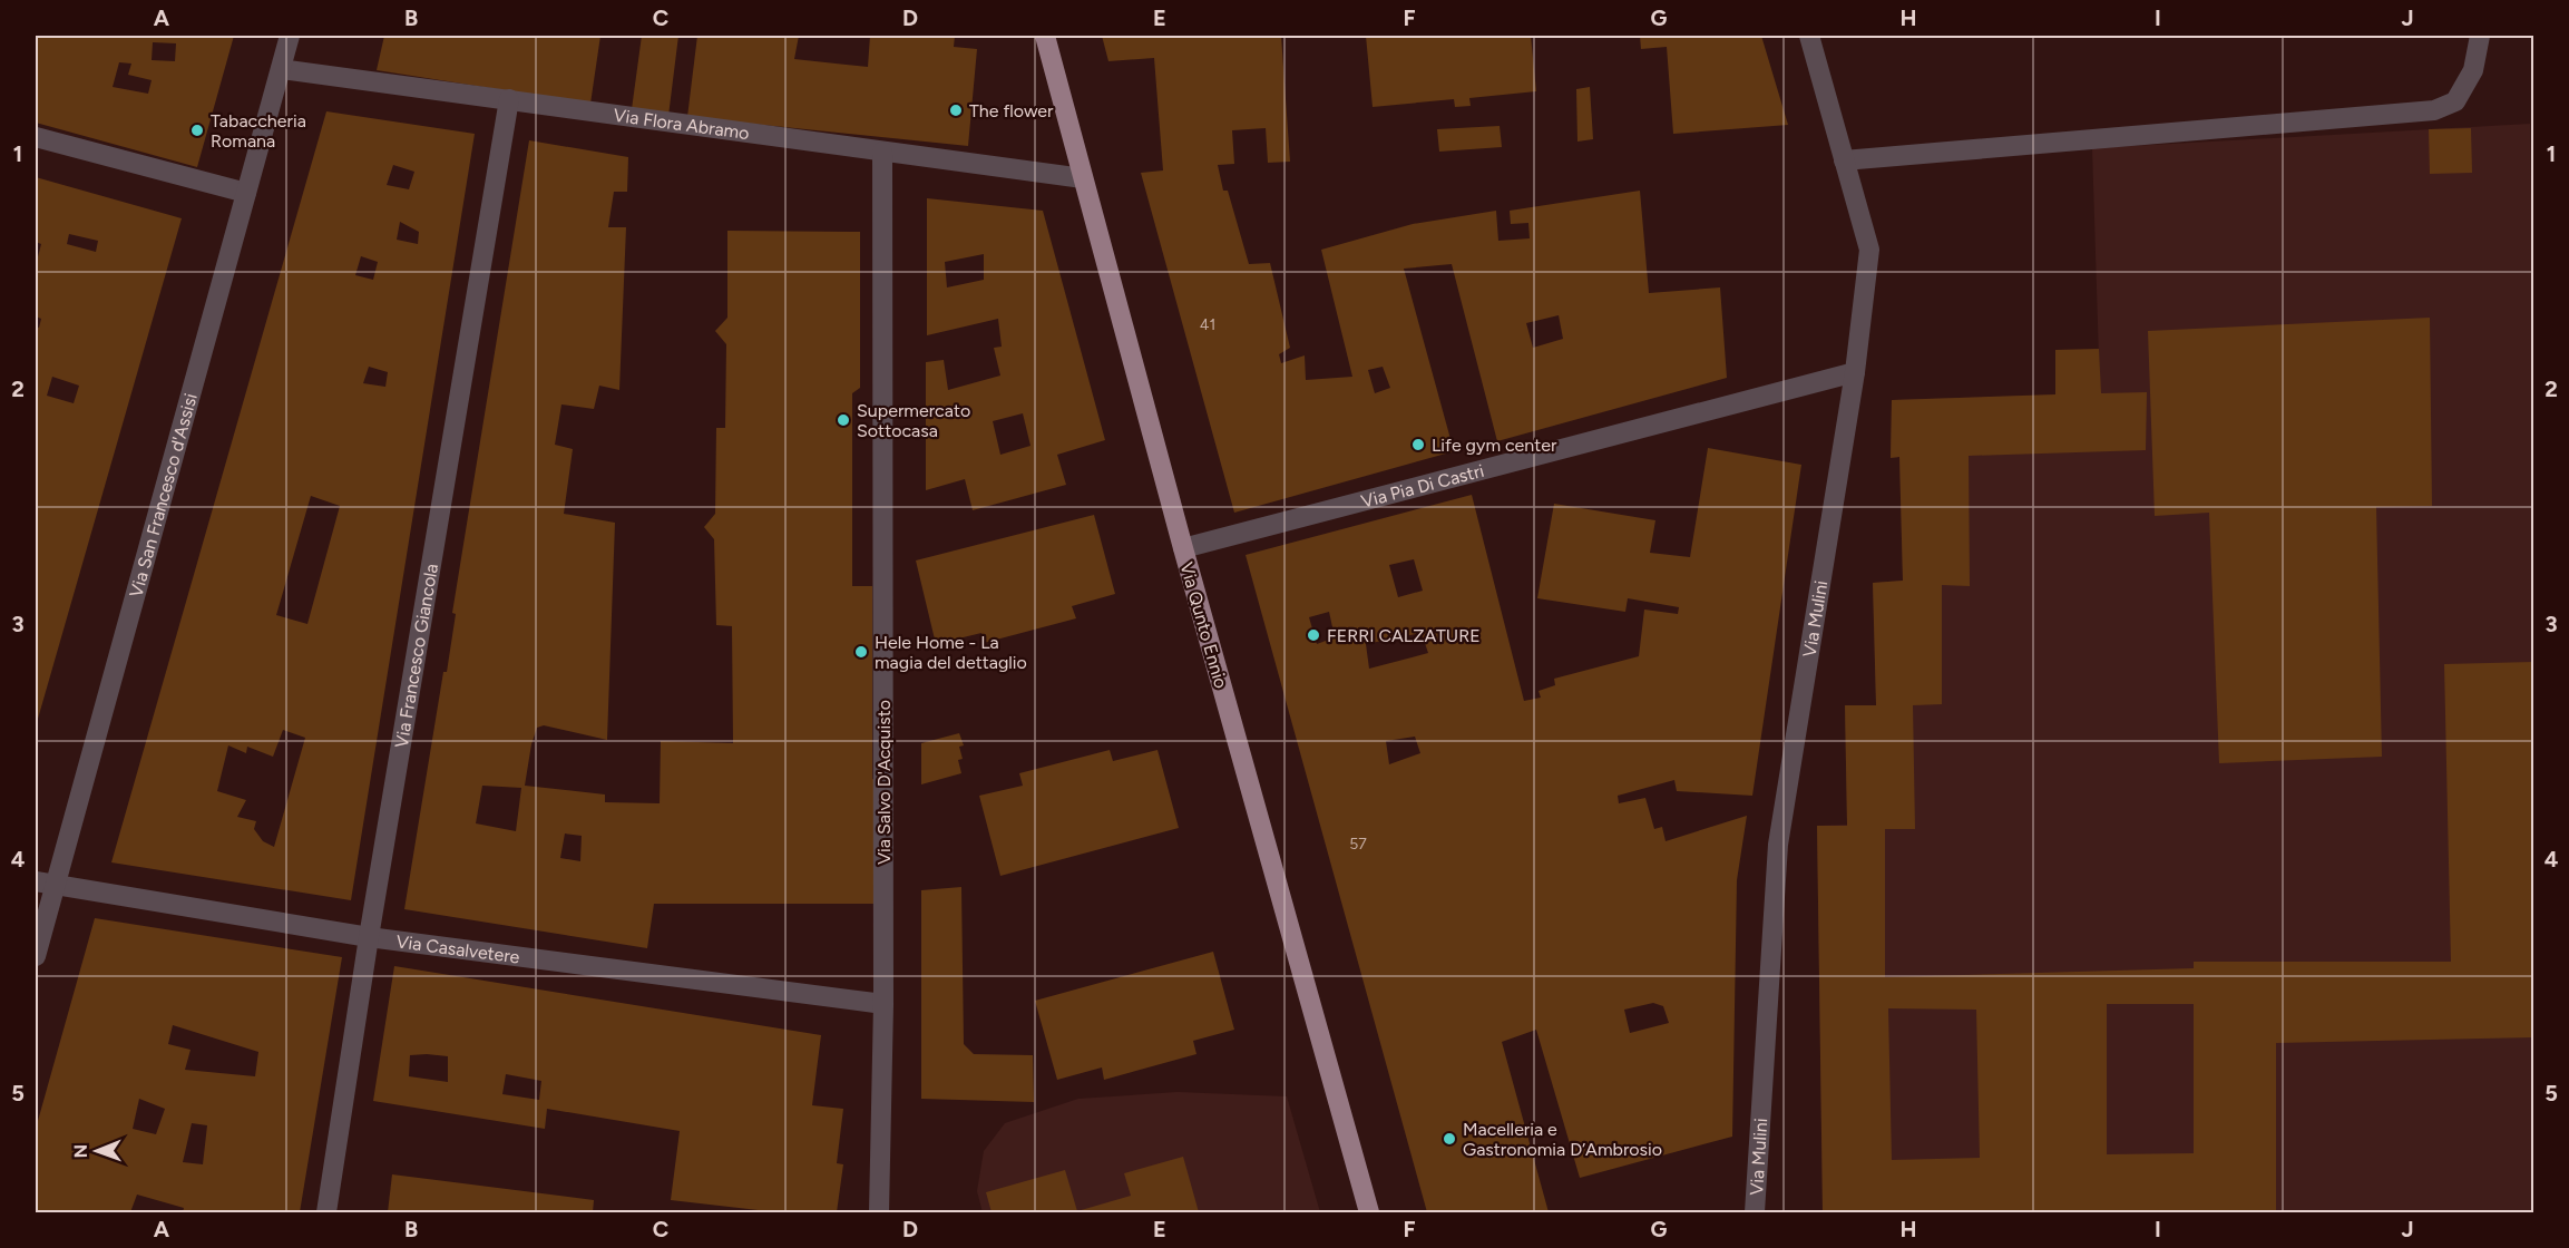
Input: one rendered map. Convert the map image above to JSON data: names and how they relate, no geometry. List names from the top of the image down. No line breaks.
{"streets":{"main road":["Via Qunto Ennio"],"street":["Via Flora Abramo","Via Pia Di Castri","Via San Francesco d'Assisi","Via Mulini","Via Francesco Giancola","Via Salvo D'Acquisto","Via Casalvetere"]},"crossings":[["Via Flora Abramo","Via San Francesco d'Assisi"],["Via Flora Abramo","Via Qunto Ennio"],["Via Flora Abramo","Via Francesco Giancola"],["Via Flora Abramo","Via Salvo D'Acquisto"],["Via Pia Di Castri","Via Mulini"],["Via Pia Di Castri","Via Qunto Ennio"],["Via San Francesco d'Assisi","Via Casalvetere"],["Via Francesco Giancola","Via Casalvetere"],["Via Salvo D'Acquisto","Via Casalvetere"]],"places":["The flower","Tabaccheria Romana","Supermercato Sottocasa","Life gym center","FERRI CALZATURE","Hele Home - La magia del dettaglio","Macelleria e Gastronomia D’Ambrosio"],"house_numbers":["41","57"],"north":"left","grid":{"columns":["A","B","C","D","E","F","G","H","I","J"],"rows":["1","2","3","4","5"]}}
